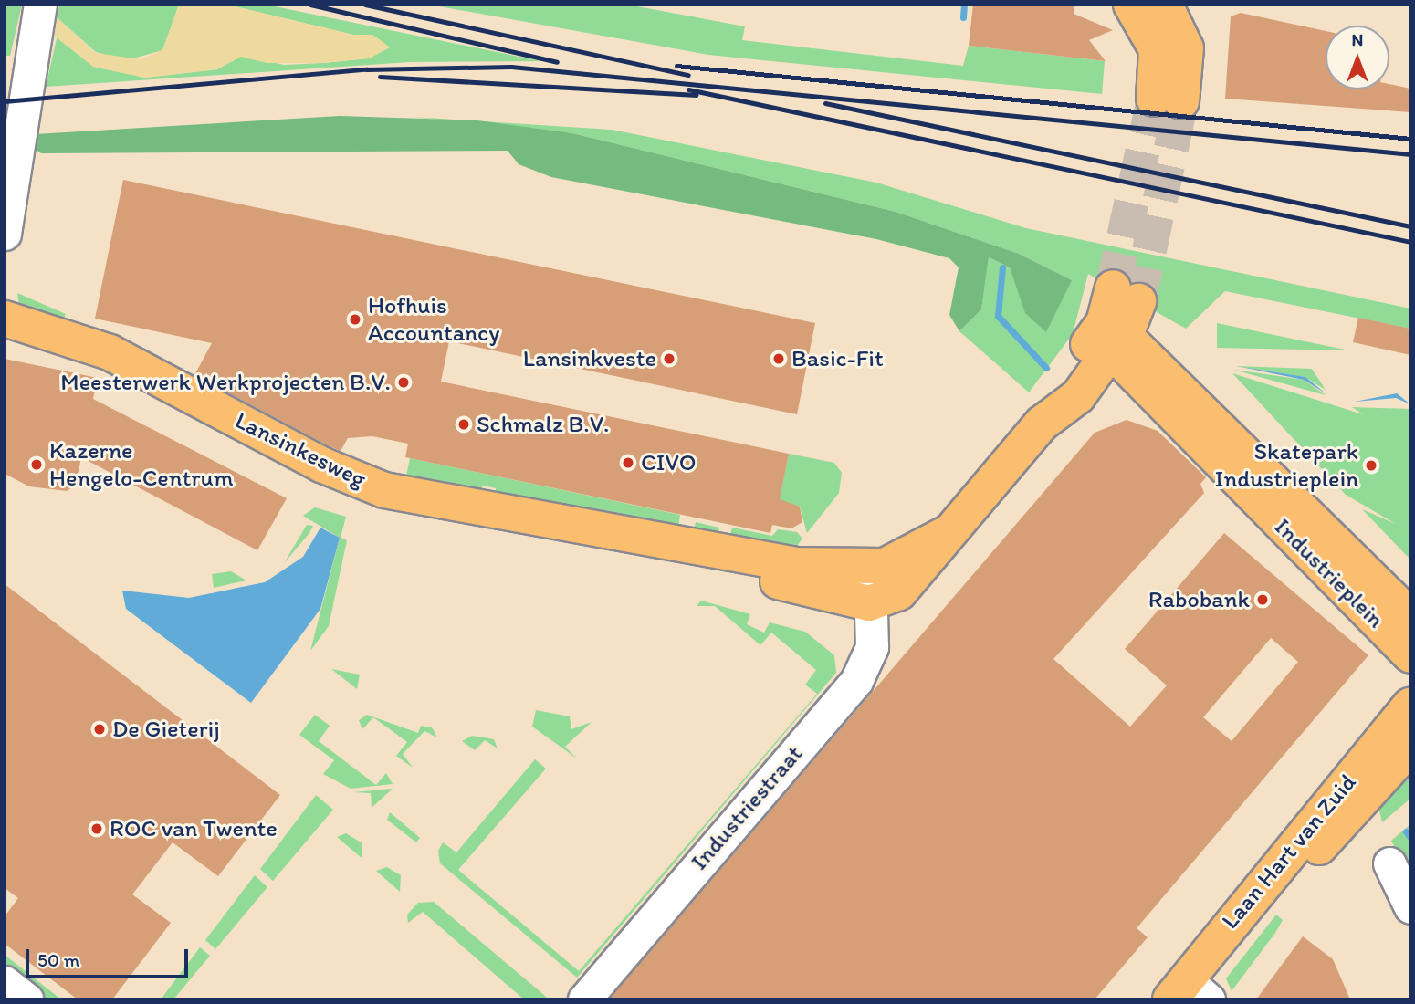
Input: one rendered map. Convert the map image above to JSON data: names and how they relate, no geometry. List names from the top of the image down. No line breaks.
{"streets":{"main road":["Lansinkesweg","Industrieplein","Laan Hart van Zuid"],"street":["Industriestraat"]},"crossings":[["Lansinkesweg","Industriestraat"]],"places":["Hofhuis Accountancy","Lansinkveste","Basic-Fit","Meesterwerk Werkprojecten B.V.","Schmalz B.V.","CIVO","Kazerne Hengelo-Centrum","Skatepark Industrieplein","Rabobank","De Gieterij","ROC van Twente"],"scale_bar":"50 m","north":"top"}
